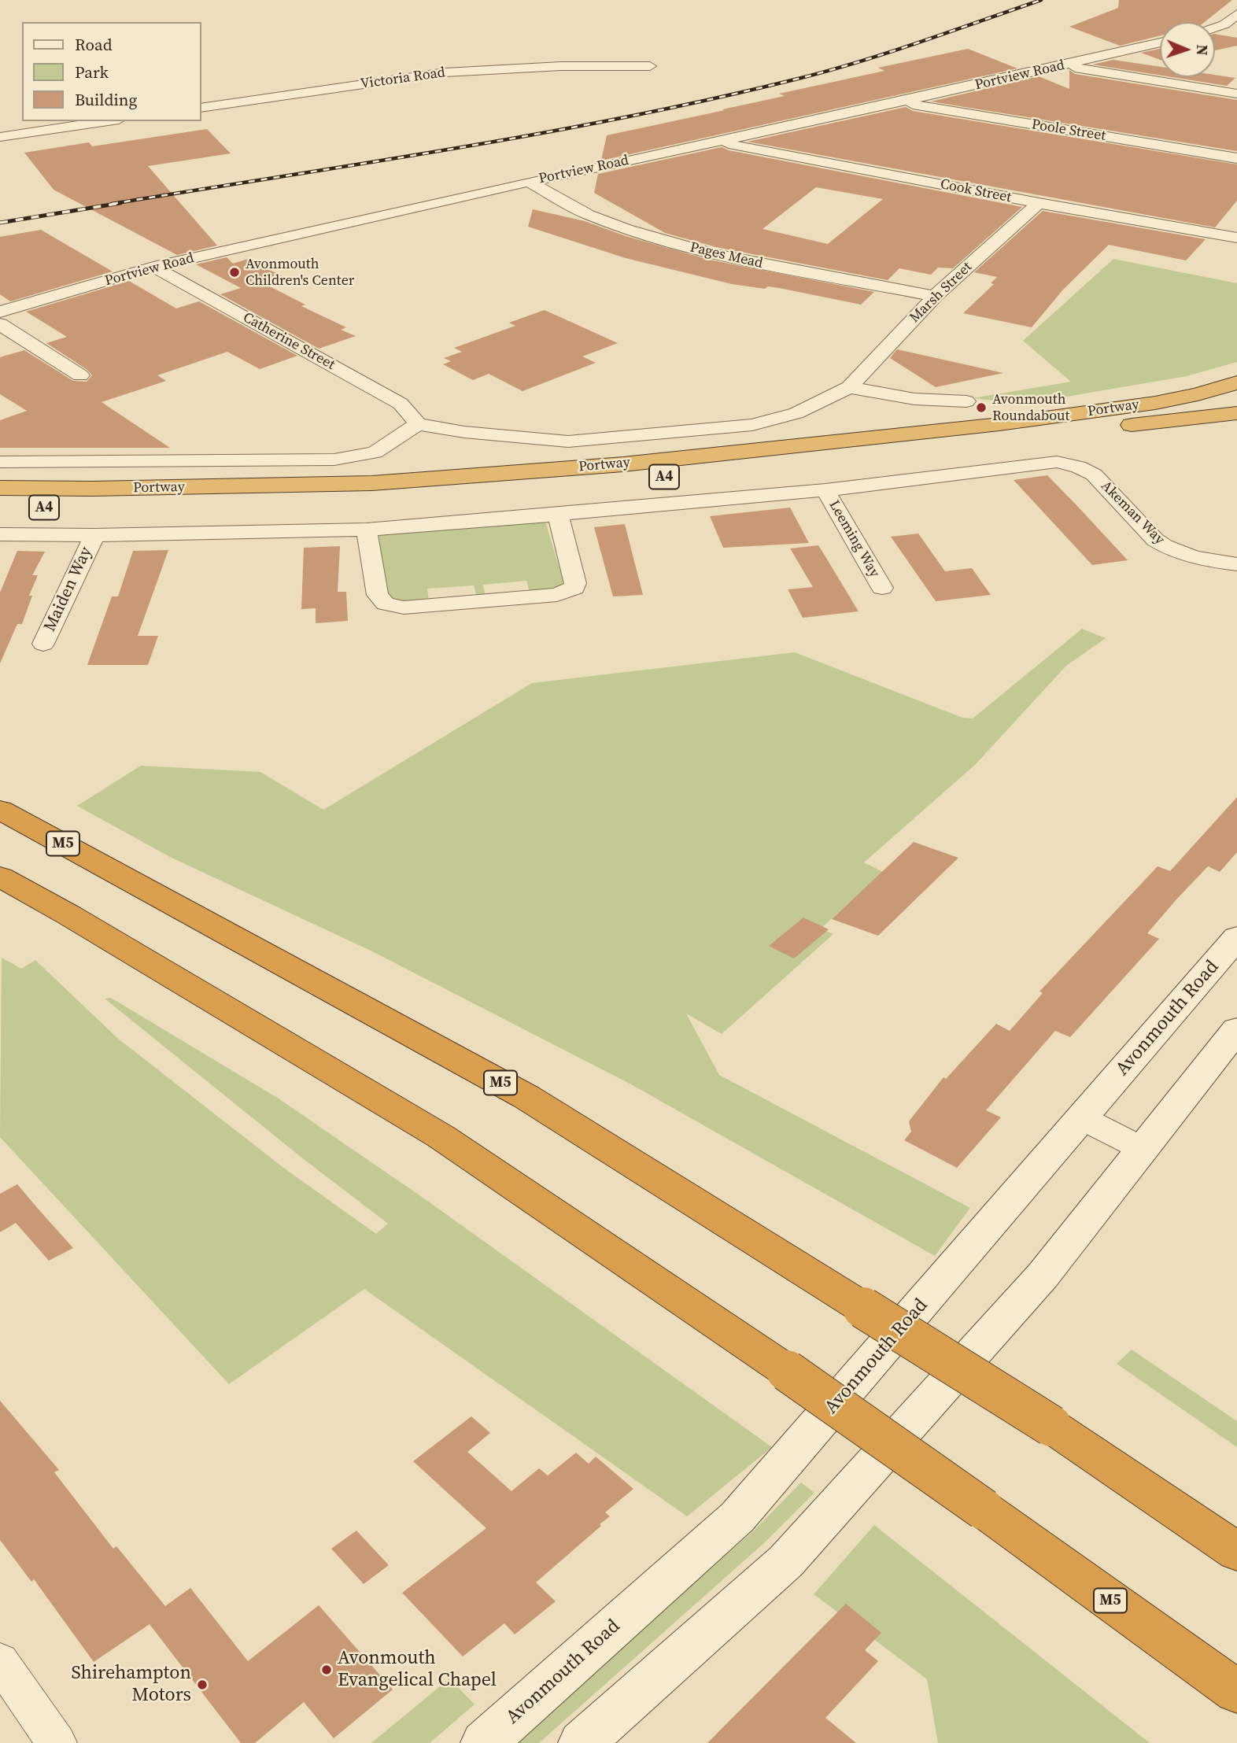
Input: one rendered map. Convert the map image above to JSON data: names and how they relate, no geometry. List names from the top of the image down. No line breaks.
{"streets":{"highway":["Portway","A4","M5"],"main road":["Avonmouth Road"],"street":["Portview Road","Victoria Road","Poole Street","Cook Street","Pages Mead","Marsh Street","Catherine Street","Akeman Way","Leeming Way","Maiden Way"]},"crossings":[["Portview Road","Poole Street"],["Portview Road","Cook Street"],["Portview Road","Pages Mead"],["Portview Road","Catherine Street"],["Cook Street","Marsh Street"],["Pages Mead","Marsh Street"],["Marsh Street","Portway"],["Catherine Street","Portway"],["Akeman Way","Leeming Way"]],"places":["Avonmouth Children's Center","Avonmouth Roundabout","Avonmouth Evangelical Chapel","Shirehampton Motors"],"legend":["Road","Park","Building"],"north":"right"}
